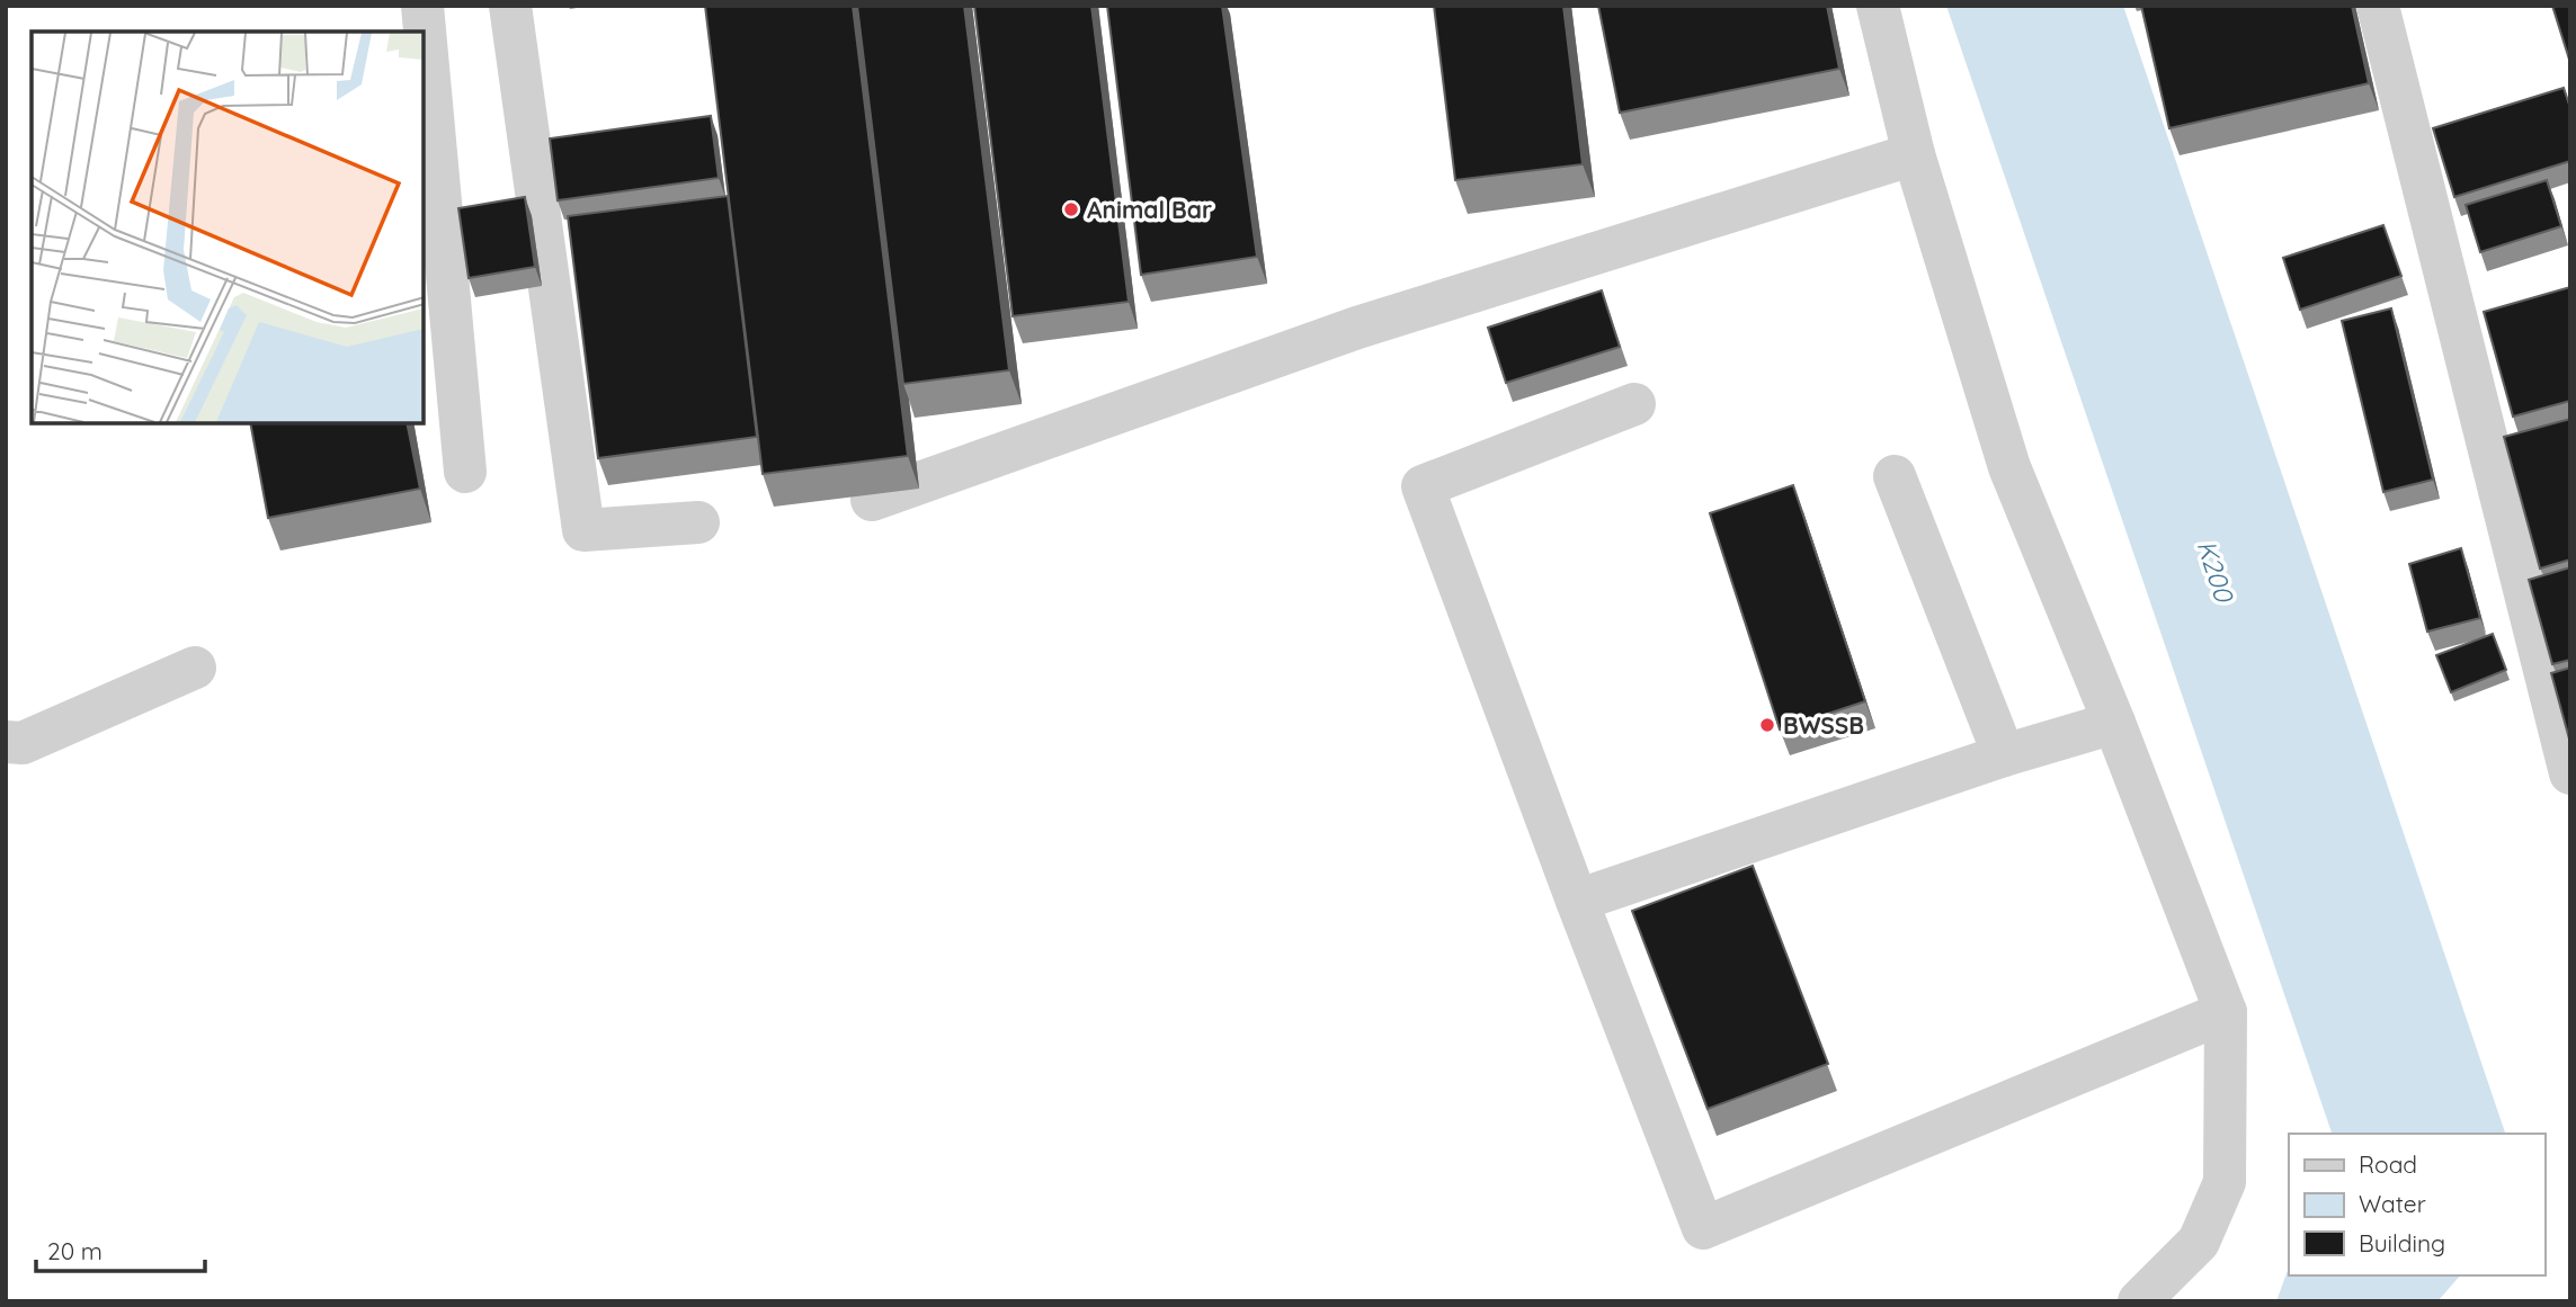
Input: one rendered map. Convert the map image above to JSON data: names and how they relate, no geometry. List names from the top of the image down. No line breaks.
{"water":["K200"],"places":["Animal Bar","BWSSB"],"legend":["Road","Water","Building"],"scale_bar":"20 m"}
